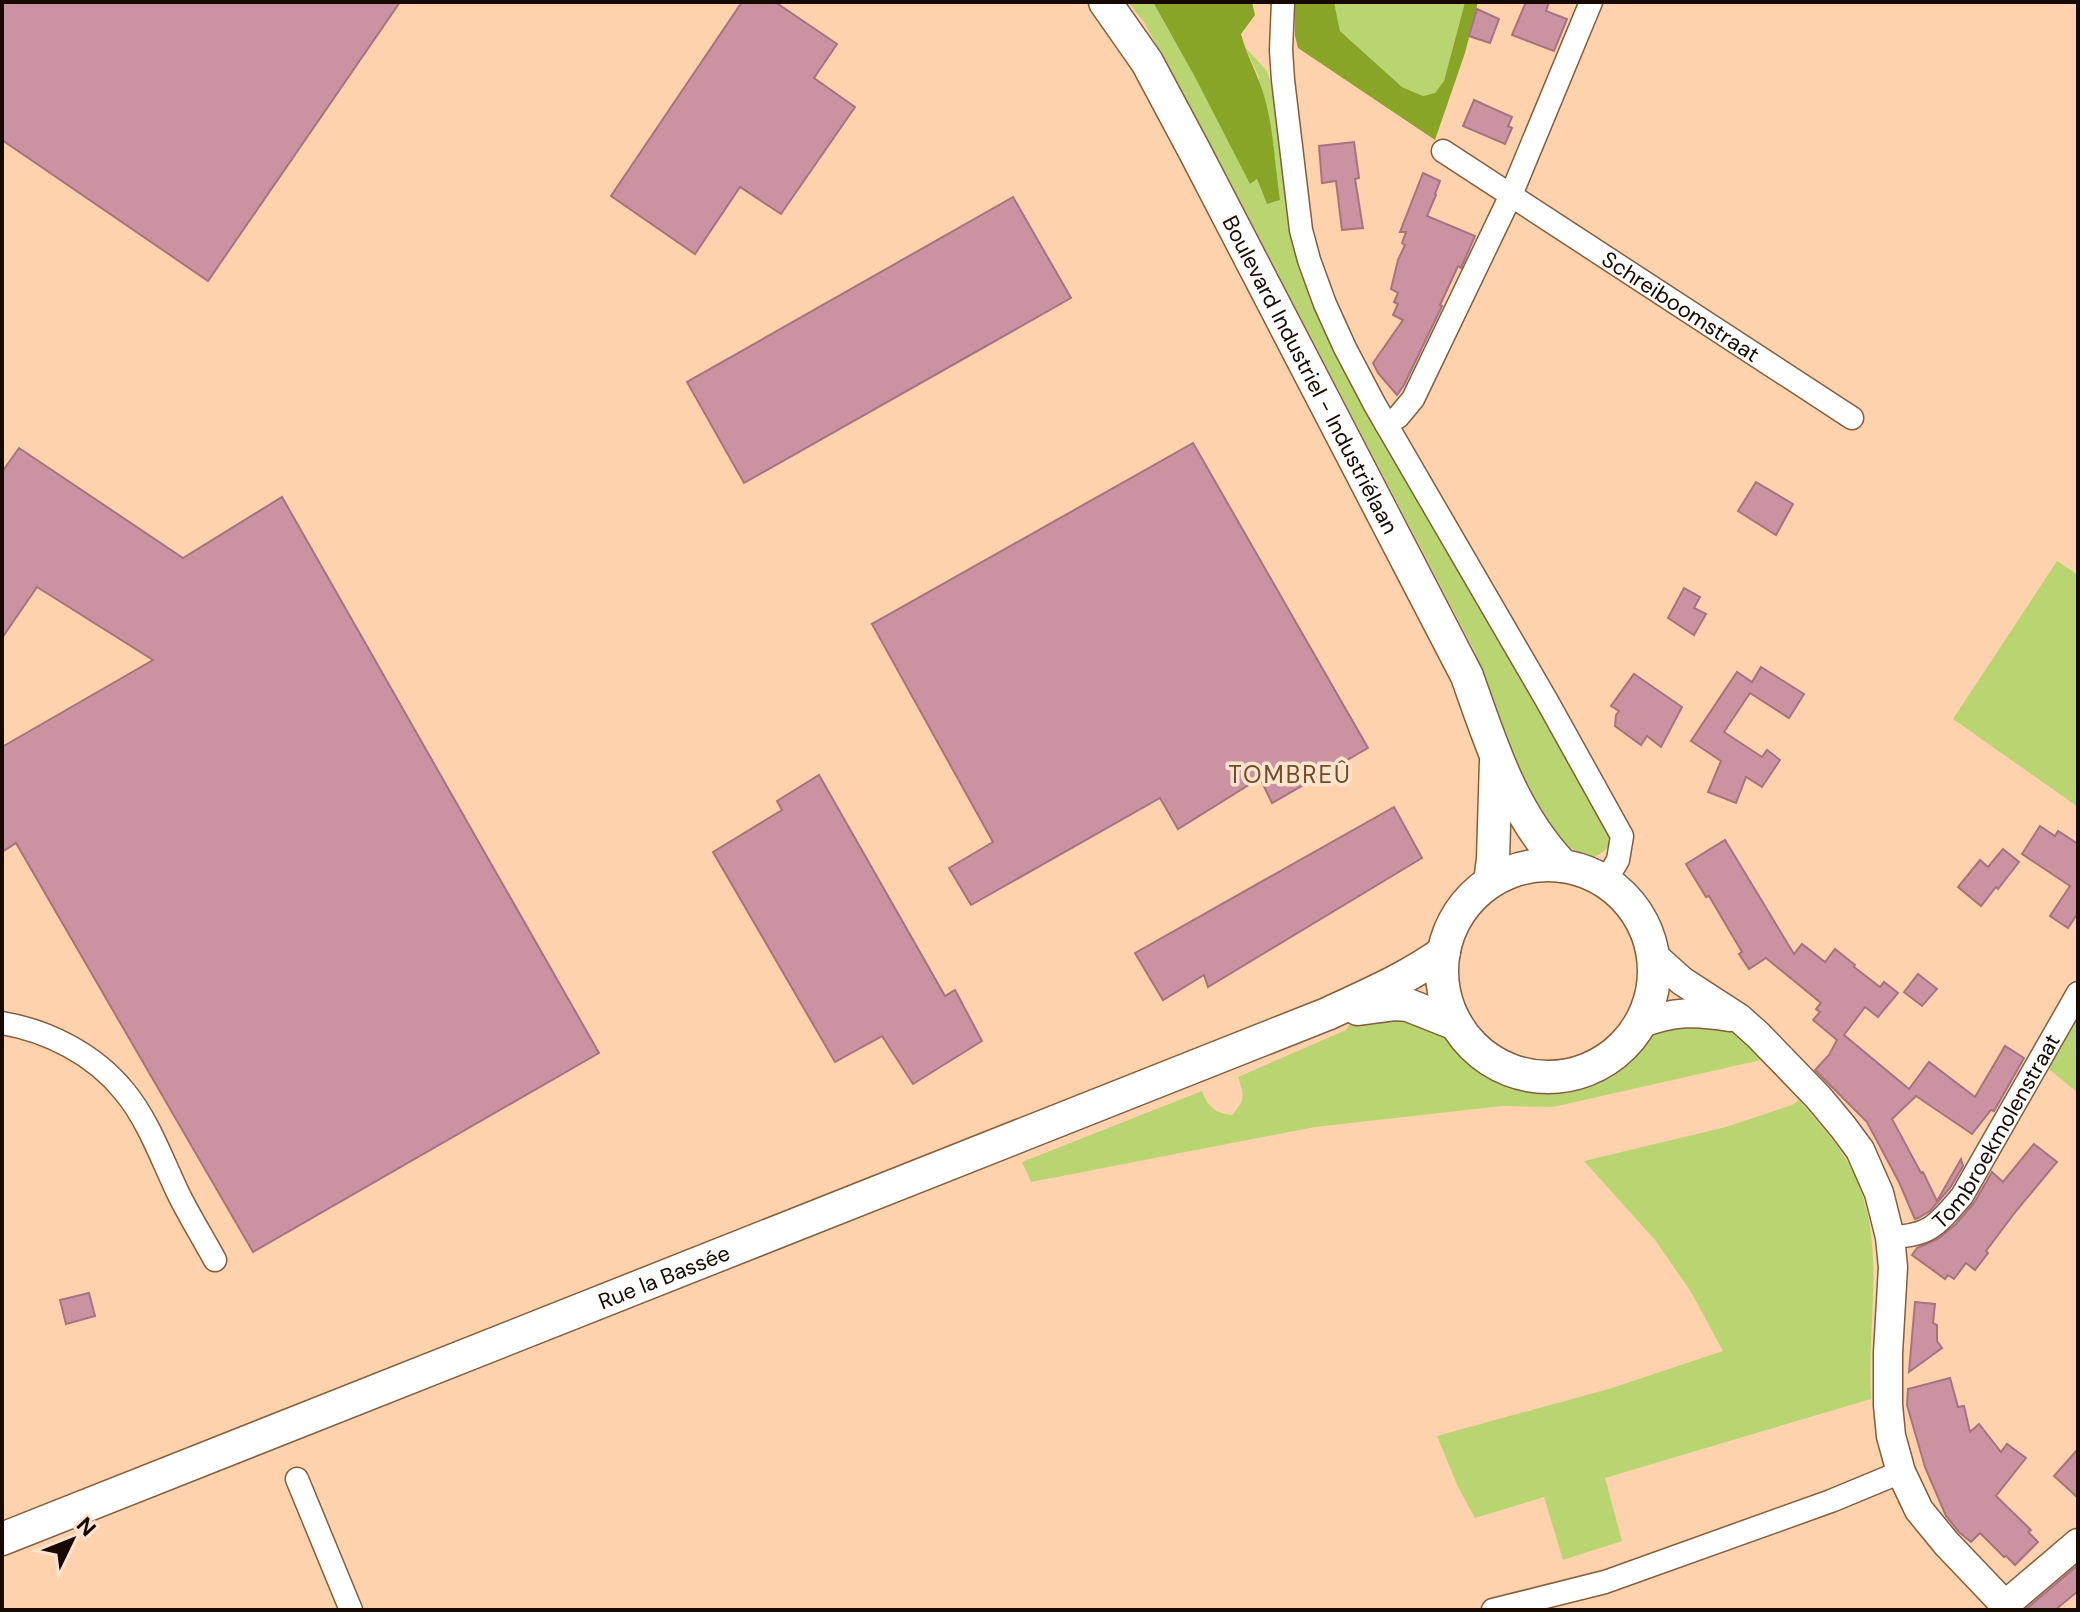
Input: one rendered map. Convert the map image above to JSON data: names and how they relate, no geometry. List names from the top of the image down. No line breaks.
{"streets":{"main road":["Boulevard Industriel - Industriélaan","Rue la Bassée"],"street":["Schreiboomstraat","Tombroekmolenstraat"]},"crossings":[["Boulevard Industriel - Industriélaan","Rue la Bassée"]],"districts":["TOMBREÛ"],"north":"top right"}
